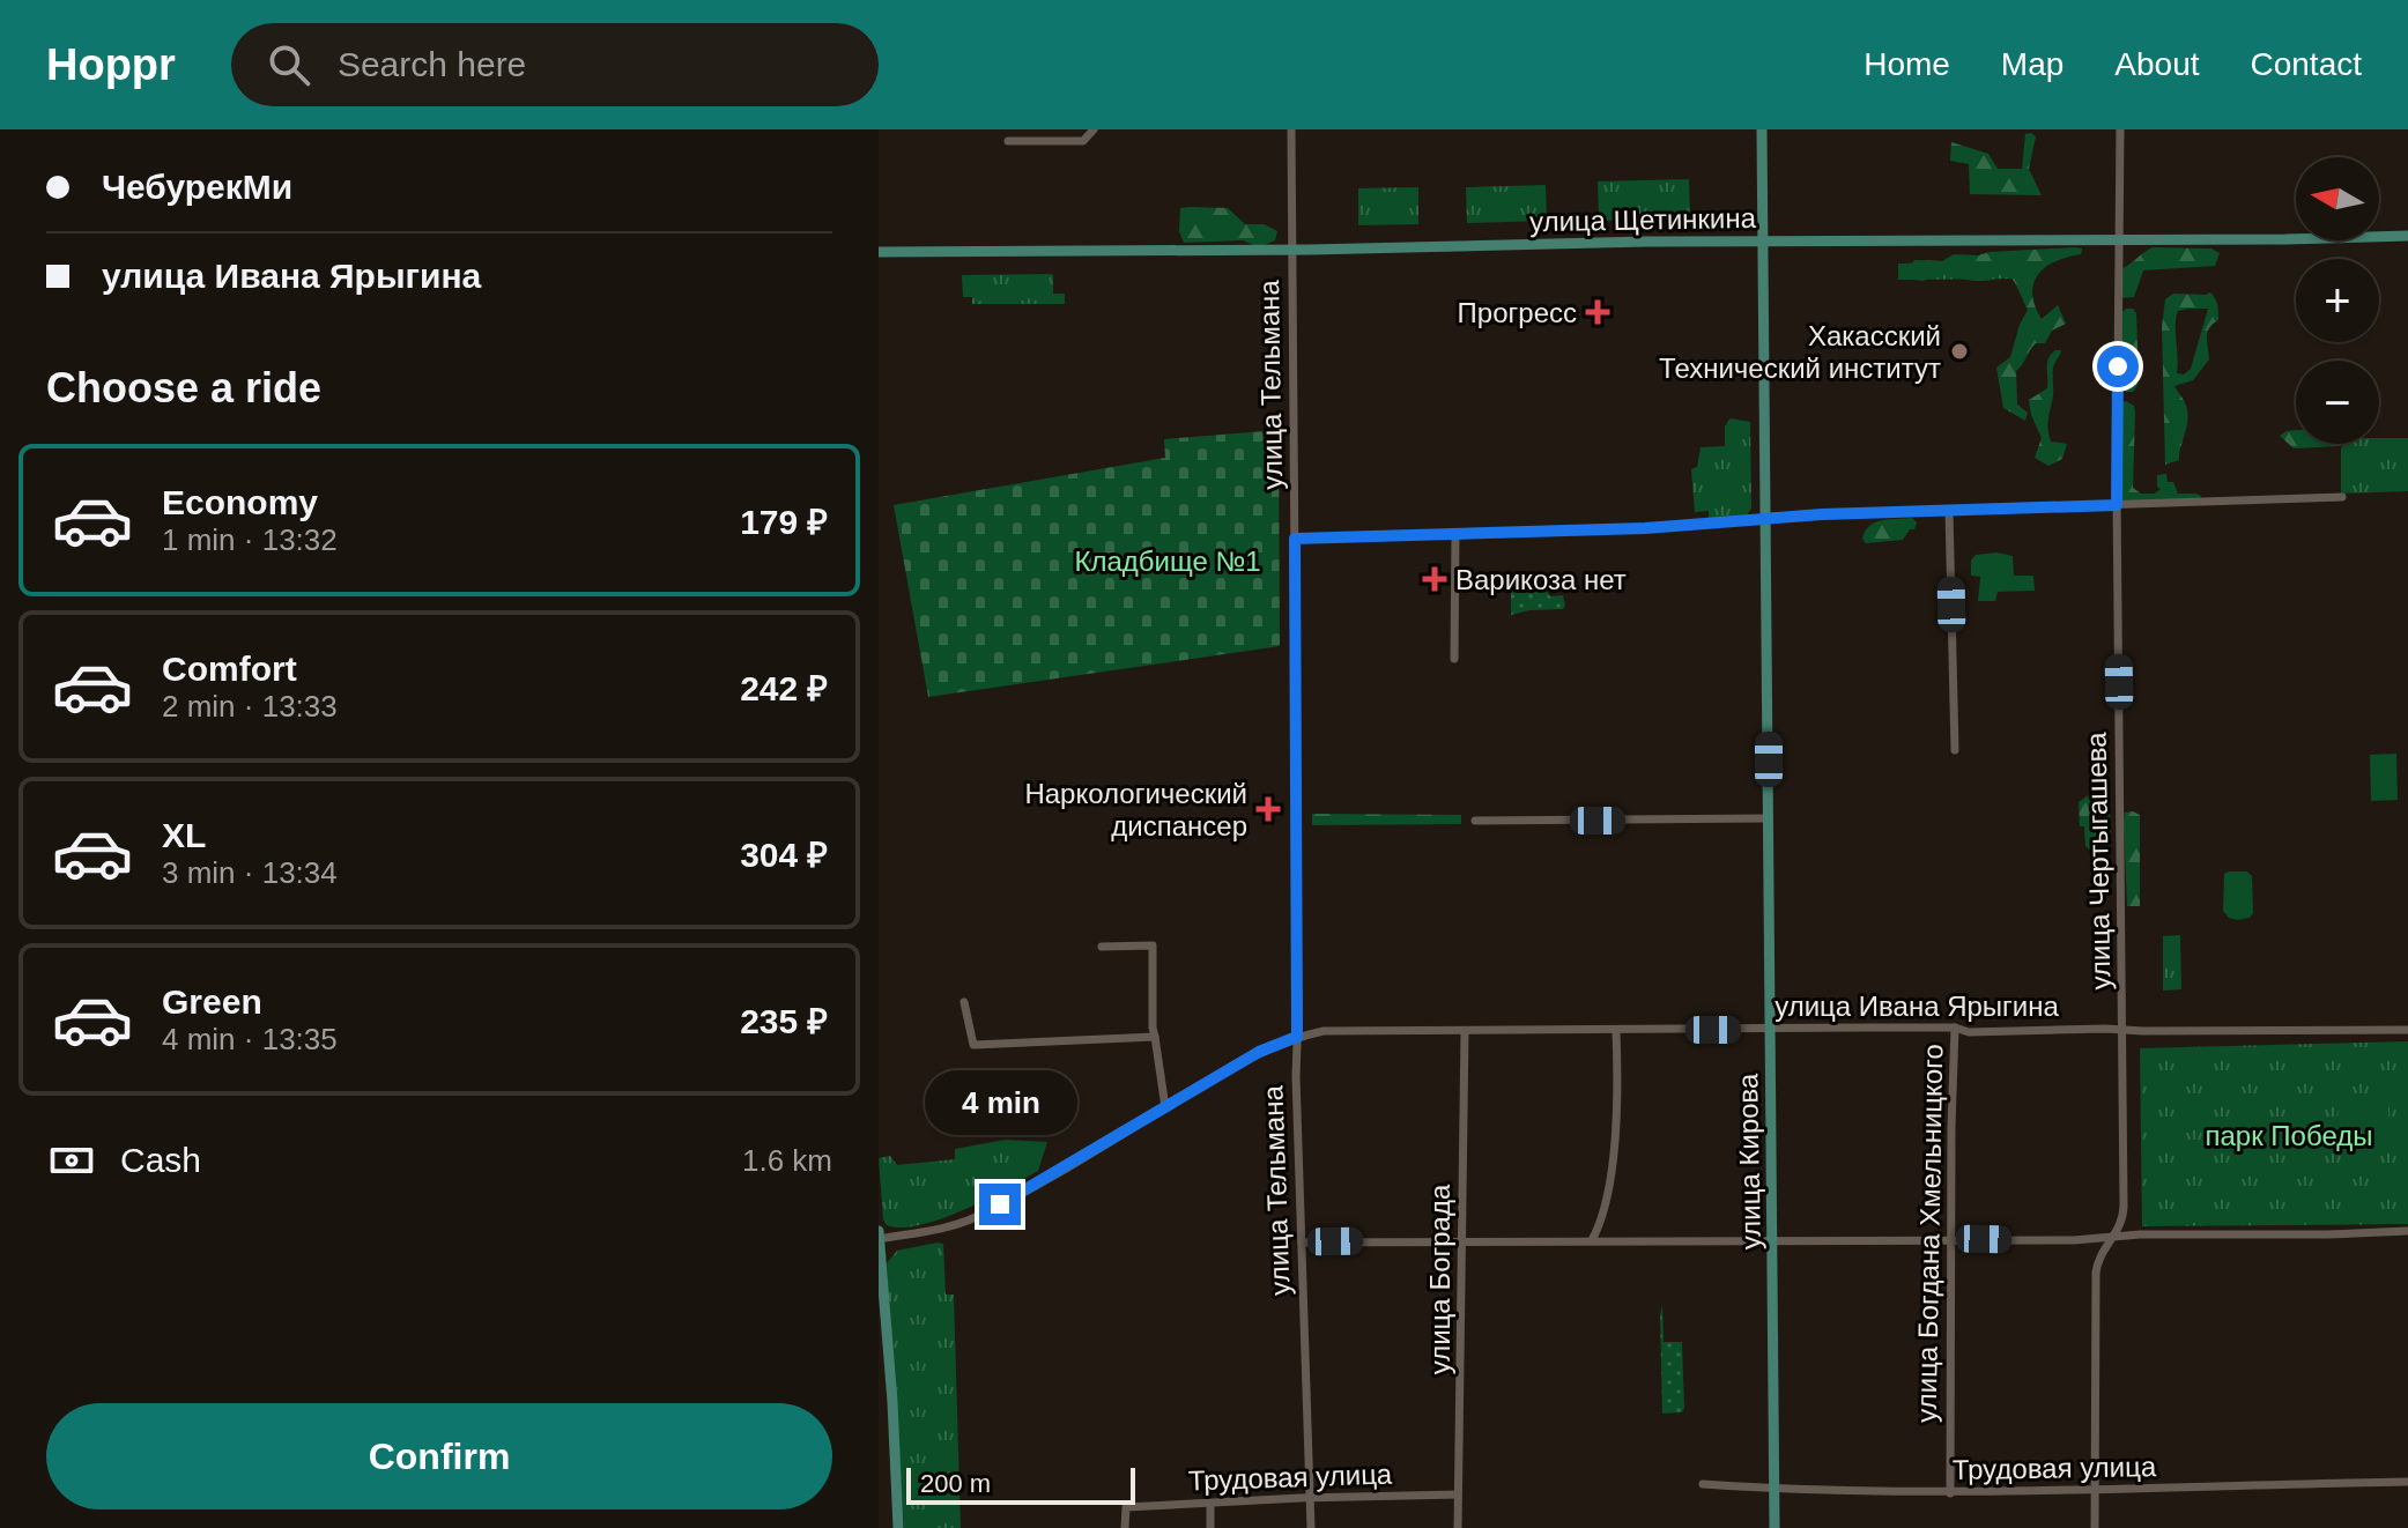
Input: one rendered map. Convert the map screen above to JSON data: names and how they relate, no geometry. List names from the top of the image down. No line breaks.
{"streets":{"main road":["улица Щетинкина","улица Кирова"],"street":["улица Тельмана","улица Чертыгашева","улица Ивана Ярыгина","улица Богдана Хмельницкого","улица Бограда","Трудовая улица"]},"crossings":[["улица Щетинкина","улица Тельмана"],["улица Щетинкина","улица Чертыгашева"],["улица Щетинкина","улица Кирова"],["улица Тельмана","улица Ивана Ярыгина"],["улица Тельмана","Трудовая улица"],["улица Чертыгашева","улица Ивана Ярыгина"],["улица Чертыгашева","Трудовая улица"],["улица Ивана Ярыгина","улица Кирова"],["улица Ивана Ярыгина","улица Богдана Хмельницкого"],["улица Ивана Ярыгина","улица Бограда"],["улица Кирова","Трудовая улица"],["улица Богдана Хмельницкого","Трудовая улица"],["улица Бограда","Трудовая улица"]],"parks":["Кладбище №1","парк Победы"],"places":{"health":["Прогресс","Варикоза нет","Наркологический диспансер"],"other":["Хакасский Технический институт"]},"scale_bar":"200 m","north":"left","page":{"header":"Hoppr","search":"Search here","nav":["Home","Map","About","Contact"],"banner":["ЧебурекМи","улица Ивана Ярыгина"],"map_buttons":["+","−"],"heading":"Choose a ride","list":[{"name":"Economy","note":"1 min · 13:32","value":"179 ₽"},{"name":"Comfort","note":"2 min · 13:33","value":"242 ₽"},{"name":"XL","note":"3 min · 13:34","value":"304 ₽"},{"name":"Green","note":"4 min · 13:35","value":"235 ₽"}],"bubble":"4 min","pay":["Cash","1.6 km"],"buttons":"Confirm","scale":"200 m"}}
